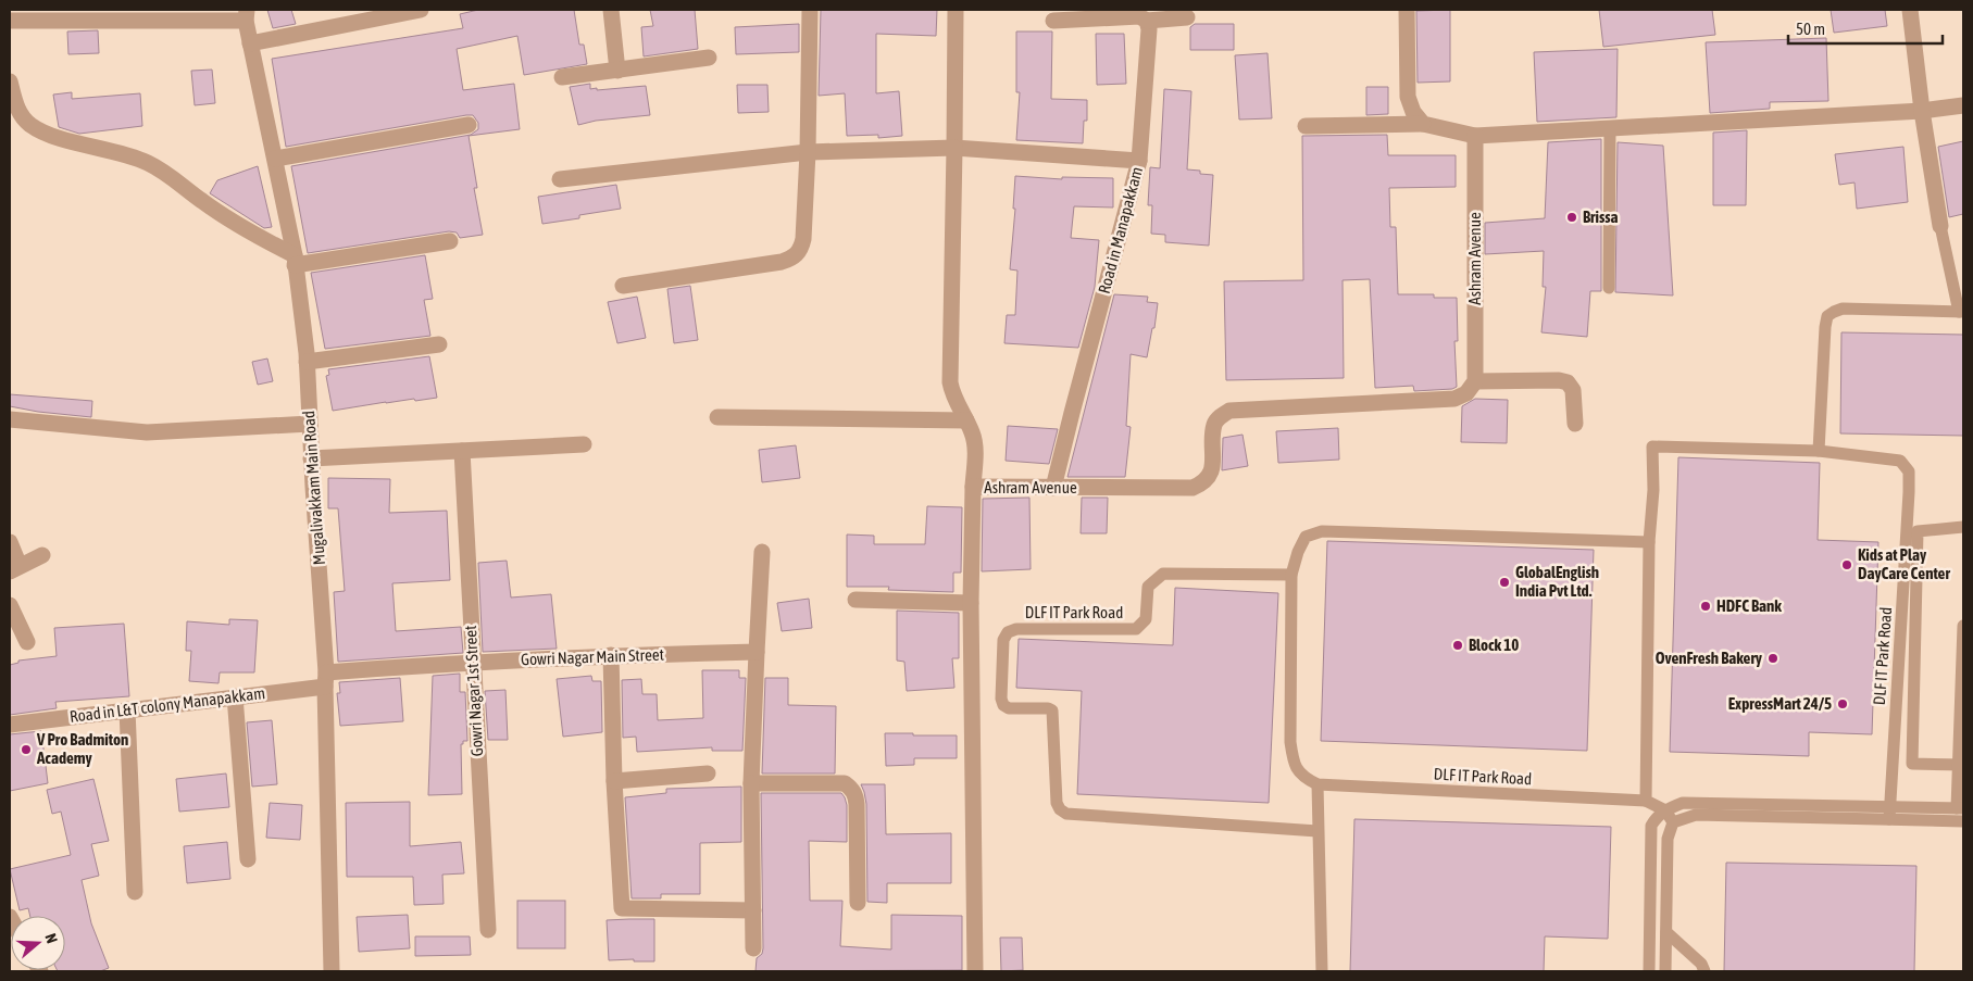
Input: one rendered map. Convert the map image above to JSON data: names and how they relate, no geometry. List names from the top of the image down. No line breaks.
{"streets":{"street":["Road in Manapakkam","Ashram Avenue","Mugalivakkam Main Road","Gowri Nagar Main Street","Gowri Nagar 1st Street","Road in L&T colony Manapakkam"],"lane":["DLF IT Park Road"]},"crossings":[["Road in Manapakkam","Ashram Avenue"],["Mugalivakkam Main Road","Gowri Nagar Main Street"],["Mugalivakkam Main Road","Road in L&T colony Manapakkam"],["Gowri Nagar Main Street","Gowri Nagar 1st Street"],["Gowri Nagar Main Street","Road in L&T colony Manapakkam"]],"places":["Brissa","Kids at Play DayCare Center","GlobalEnglish India Pvt Ltd.","HDFC Bank","Block 10","OvenFresh Bakery","ExpressMart 24/5","V Pro Badmiton Academy"],"scale_bar":"50 m","north":"right"}
